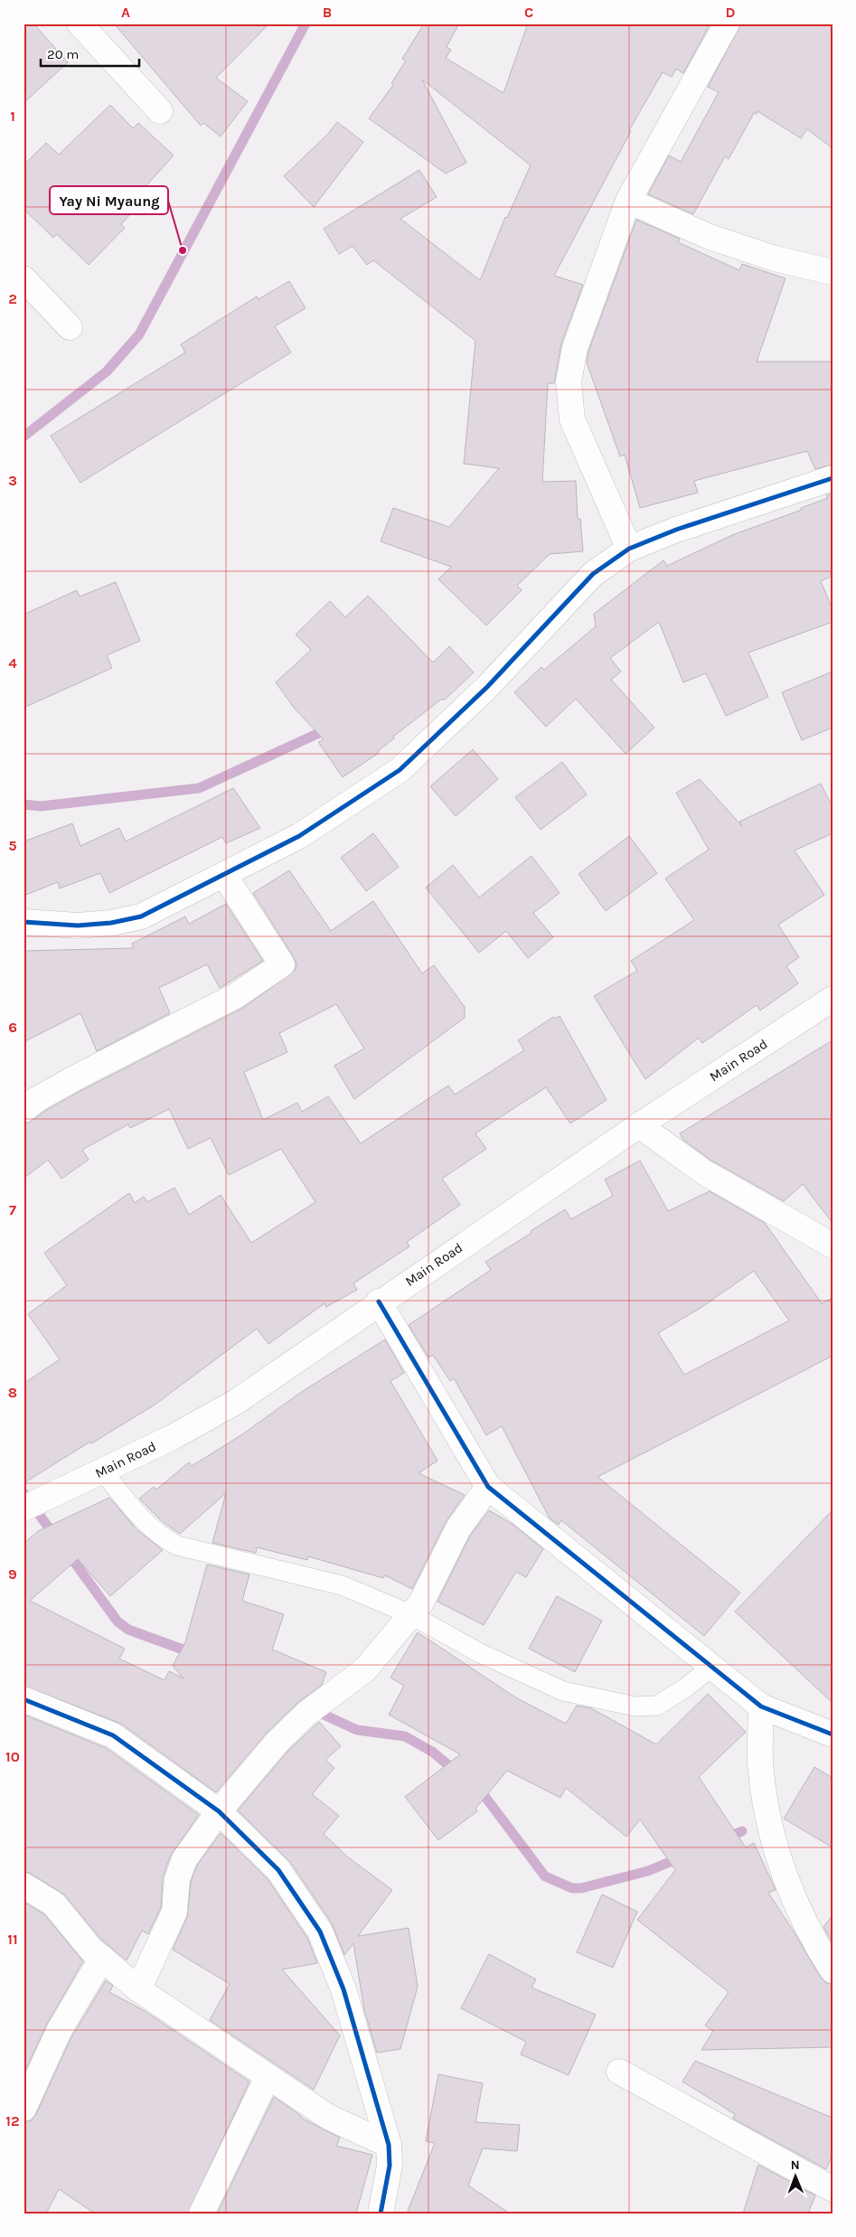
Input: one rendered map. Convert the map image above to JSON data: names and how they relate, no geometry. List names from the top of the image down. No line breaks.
{"streets":{"street":["Main Road"]},"places":["Yay Ni Myaung"],"scale_bar":"20 m","north":"top","grid":{"columns":["A","B","C","D"],"rows":["1","2","3","4","5","6","7","8","9","10","11","12"]}}
